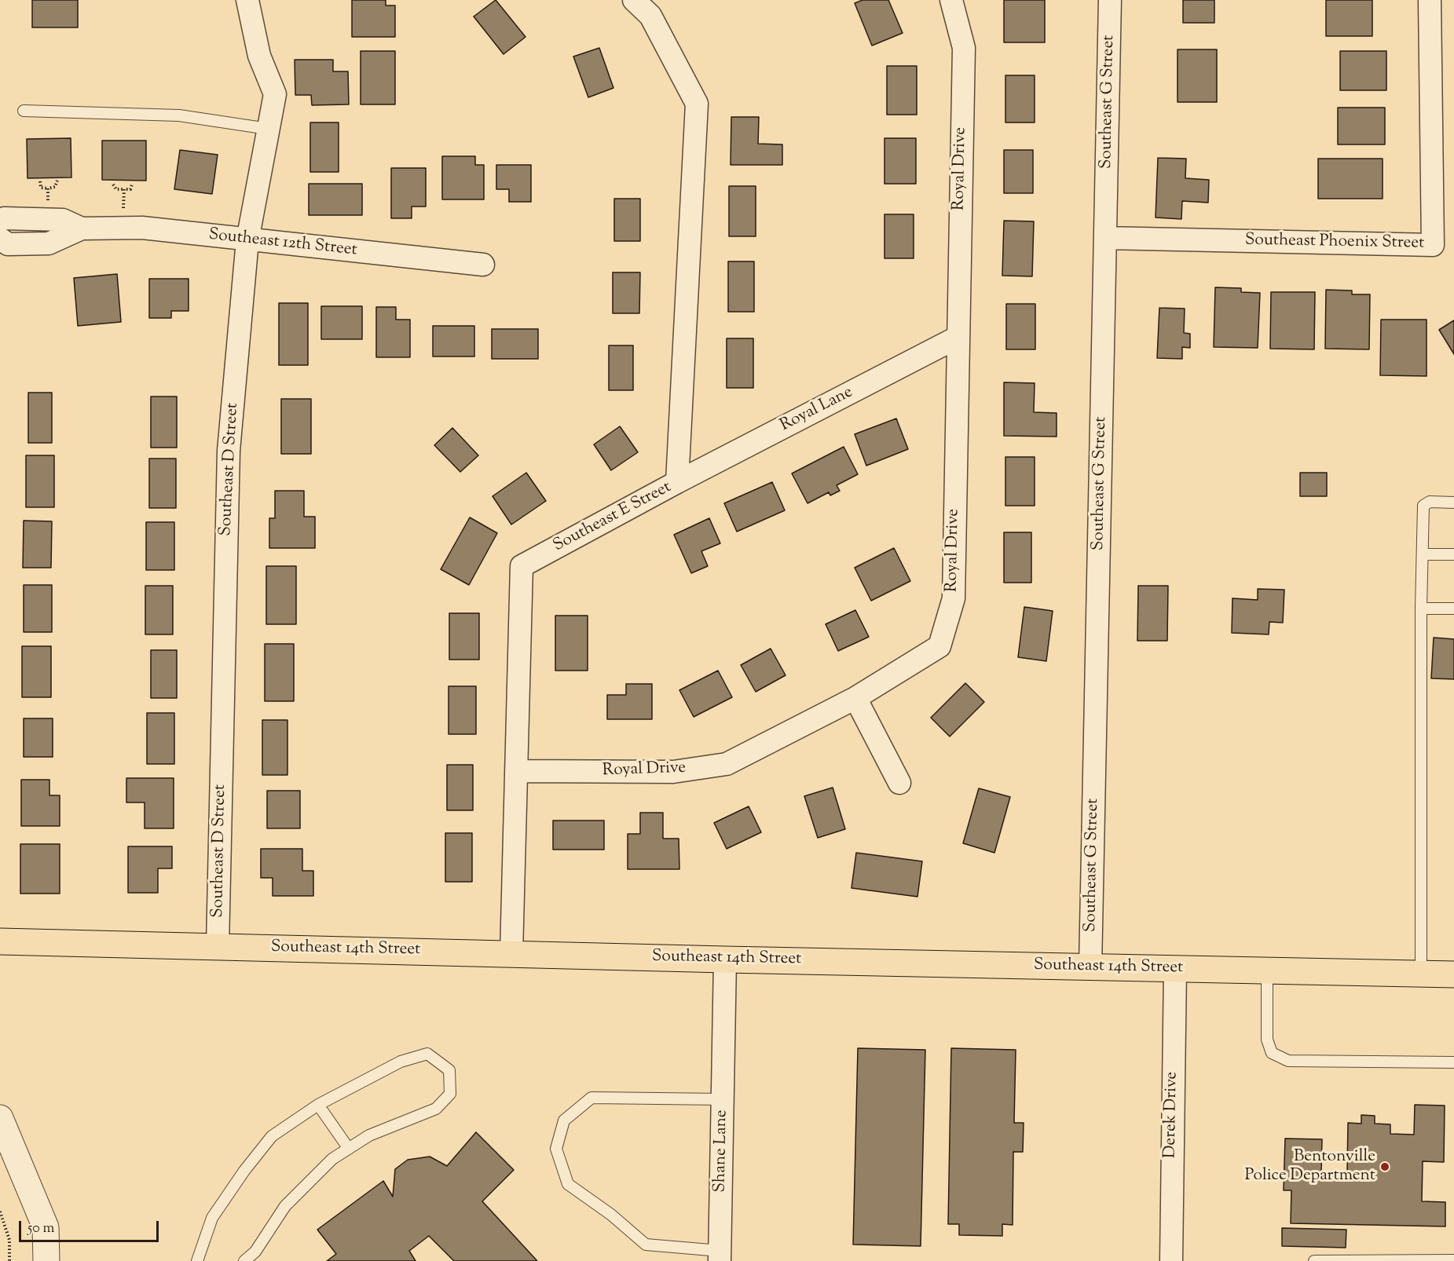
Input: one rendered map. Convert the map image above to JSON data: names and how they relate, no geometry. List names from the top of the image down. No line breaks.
{"streets":{"main road":["Southeast 14th Street"],"street":["Southeast G Street","Royal Drive","Southeast Phoenix Street","Southeast 12th Street","Royal Lane","Southeast D Street","Southeast E Street","Derek Drive","Shane Lane"]},"crossings":[["Southeast G Street","Southeast Phoenix Street"],["Southeast G Street","Southeast 14th Street"],["Royal Drive","Royal Lane"],["Royal Drive","Southeast E Street"],["Southeast 12th Street","Southeast D Street"],["Royal Lane","Southeast E Street"],["Southeast D Street","Southeast 14th Street"],["Southeast E Street","Southeast 14th Street"],["Southeast 14th Street","Derek Drive"],["Southeast 14th Street","Shane Lane"]],"places":["Bentonville Police Department"],"scale_bar":"50 m"}
